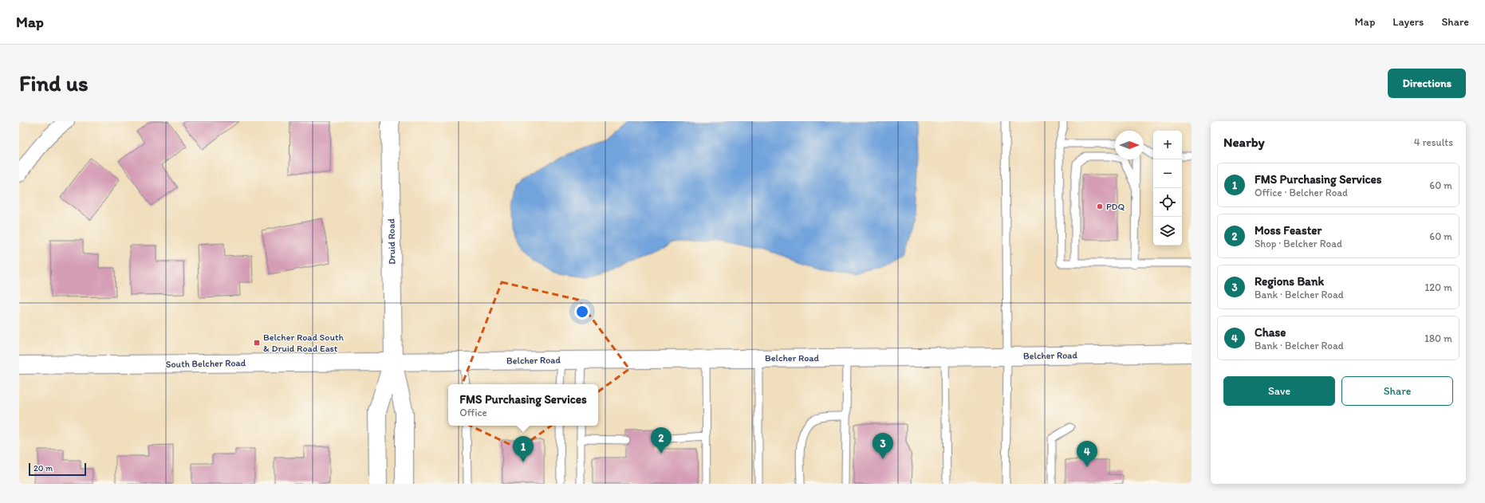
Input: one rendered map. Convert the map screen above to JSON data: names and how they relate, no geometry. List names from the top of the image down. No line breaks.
{"streets":{"main road":["Druid Road","Belcher Road","South Belcher Road"]},"crossings":[["Druid Road","Belcher Road"],["Druid Road","South Belcher Road"],["Belcher Road","South Belcher Road"]],"places":{"other":["PDQ"],"transit":["Belcher Road South & Druid Road East"]},"scale_bar":"20 m","north":"right","page":{"header":"Map","nav":["Map","Layers","Share"],"buttons":["Directions",["Save","Share"]],"title":"Find us","heading":["Nearby","4 results"],"map_buttons":["+","−"],"list":[{"mark":"1","name":"FMS Purchasing Services","note":"Office · Belcher Road","value":"60 m"},{"mark":"2","name":"Moss Feaster","note":"Shop · Belcher Road","value":"60 m"},{"mark":"3","name":"Regions Bank","note":"Bank · Belcher Road","value":"120 m"},{"mark":"4","name":"Chase","note":"Bank · Belcher Road","value":"180 m"}],"popup":["FMS Purchasing Services","Office"],"pins":["2","3","1","4"],"scale":"20 m"}}
